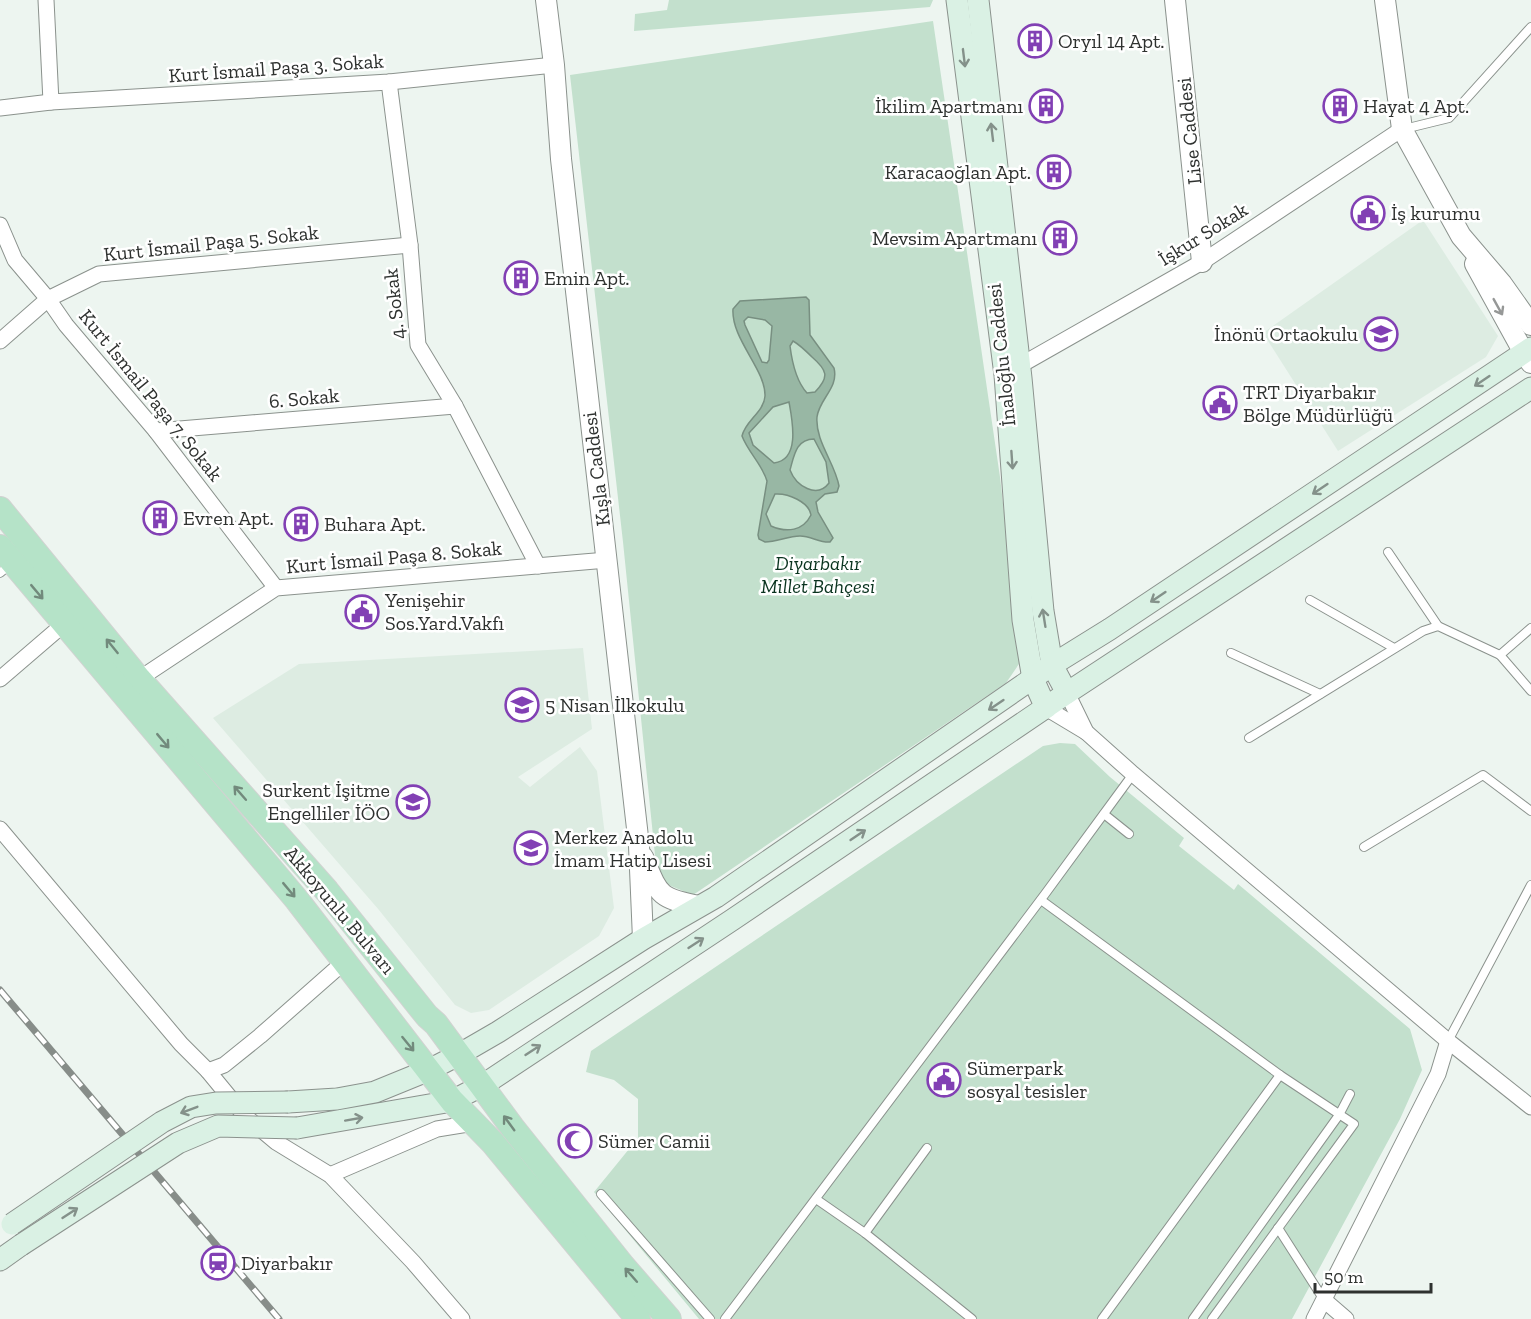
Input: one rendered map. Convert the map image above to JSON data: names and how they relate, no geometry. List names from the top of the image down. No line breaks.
{"streets":{"main road":["İnaloğlu Caddesi","Akkoyunlu Bulvarı"],"street":["Kurt İsmail Paşa 3. Sokak","Lise Caddesi","İşkur Sokak","Kurt İsmail Paşa 5. Sokak","4. Sokak","Kurt İsmail Paşa 7. Sokak","6. Sokak","Kışla Caddesi","Kurt İsmail Paşa 8. Sokak"]},"crossings":[["Kurt İsmail Paşa 3. Sokak","4. Sokak"],["Kurt İsmail Paşa 3. Sokak","Kışla Caddesi"],["Lise Caddesi","İşkur Sokak"],["İşkur Sokak","İnaloğlu Caddesi"],["Kurt İsmail Paşa 5. Sokak","4. Sokak"],["Kurt İsmail Paşa 5. Sokak","Kurt İsmail Paşa 7. Sokak"],["4. Sokak","6. Sokak"],["4. Sokak","Kurt İsmail Paşa 8. Sokak"],["Kurt İsmail Paşa 7. Sokak","6. Sokak"],["Kurt İsmail Paşa 7. Sokak","Kurt İsmail Paşa 8. Sokak"],["Kışla Caddesi","Kurt İsmail Paşa 8. Sokak"],["Kurt İsmail Paşa 8. Sokak","Akkoyunlu Bulvarı"]],"parks":["Diyarbakır Millet Bahçesi"],"places":{"building":["Oryıl 14 Apt.","İkilim Apartmanı","Hayat 4 Apt.","Karacaoğlan Apt.","Mevsim Apartmanı","Emin Apt.","Evren Apt.","Buhara Apt."],"public building":["İş kurumu","TRT Diyarbakır Bölge Müdürlüğü","Yenişehir Sos.Yard.Vakfı","Sümerpark sosyal tesisler"],"school or university":["İnönü Ortaokulu","5 Nisan İlkokulu","Surkent İşitme Engelliler İÖO","Merkez Anadolu İmam Hatip Lisesi"],"mosque":["Sümer Camii"],"station":["Diyarbakır"]},"scale_bar":"50 m"}
